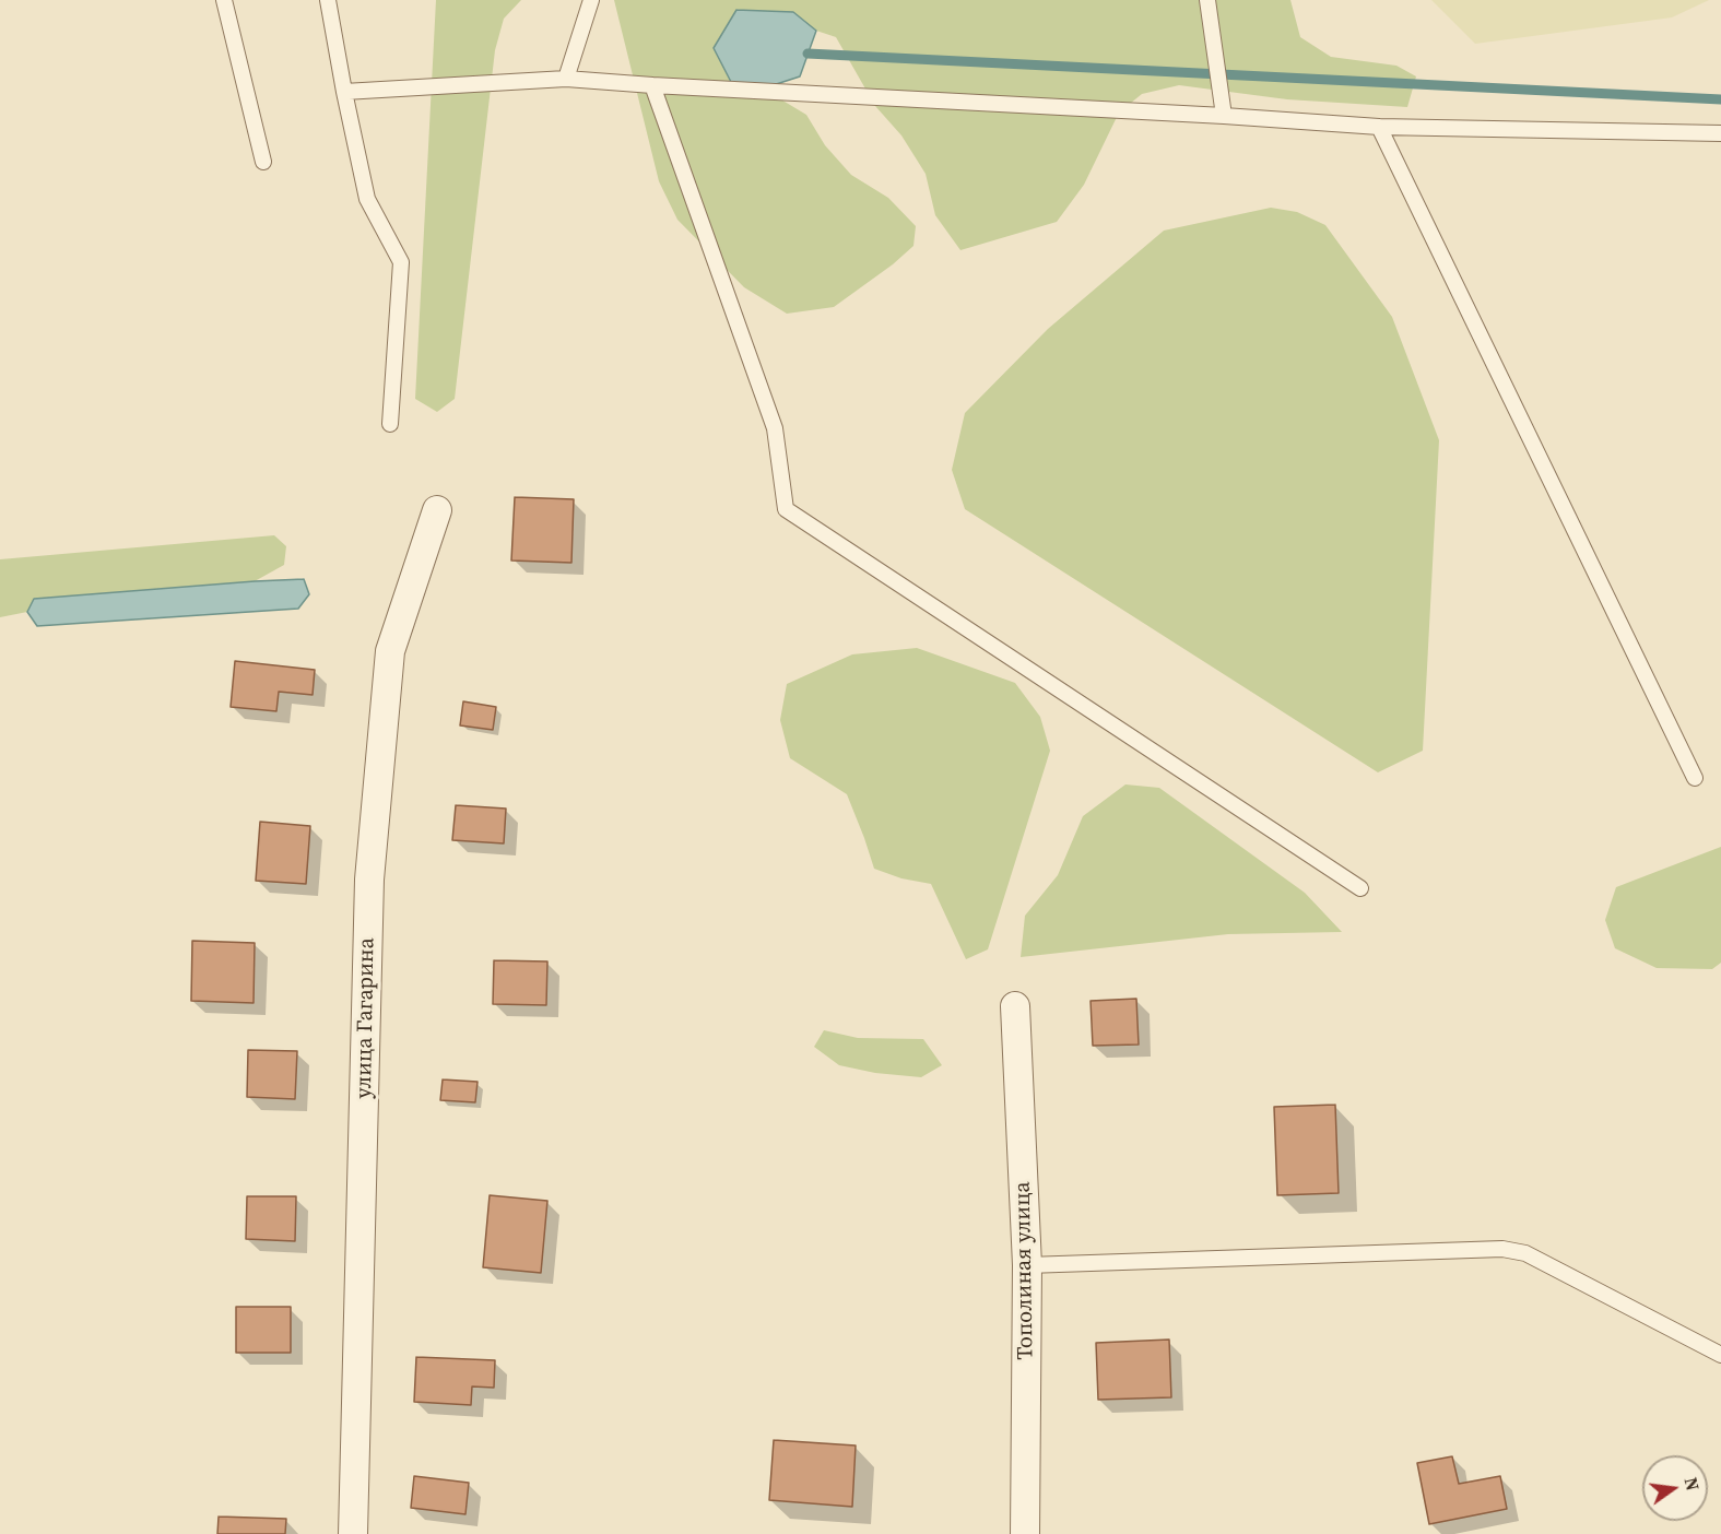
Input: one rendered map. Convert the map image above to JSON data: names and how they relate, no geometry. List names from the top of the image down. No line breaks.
{"streets":{"street":["улица Гагарина","Тополиная улица"]},"north":"right"}
